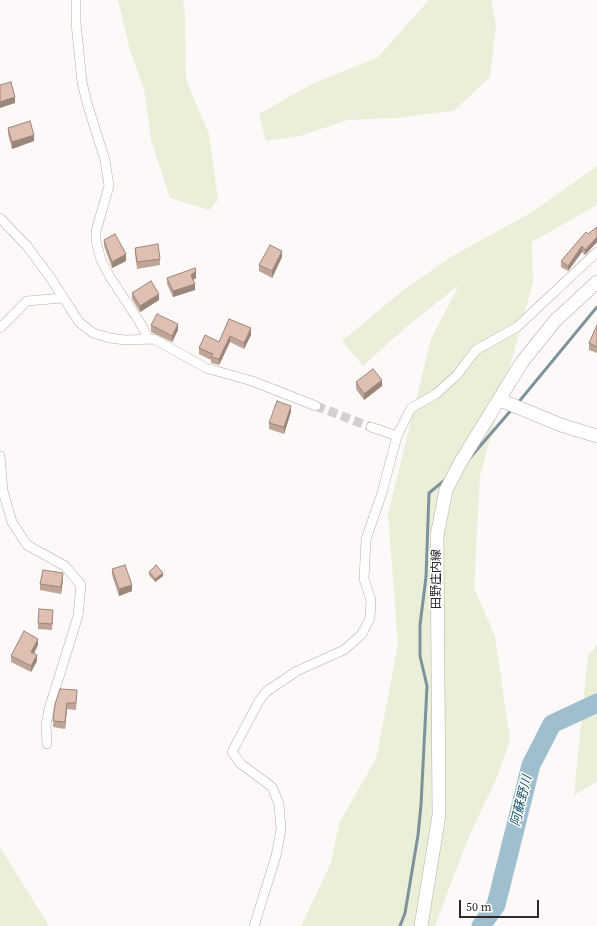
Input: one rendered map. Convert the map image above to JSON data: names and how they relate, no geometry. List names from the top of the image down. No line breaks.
{"streets":{"main road":["田野庄内線"]},"water":["阿蘇野川"],"scale_bar":"50 m"}
